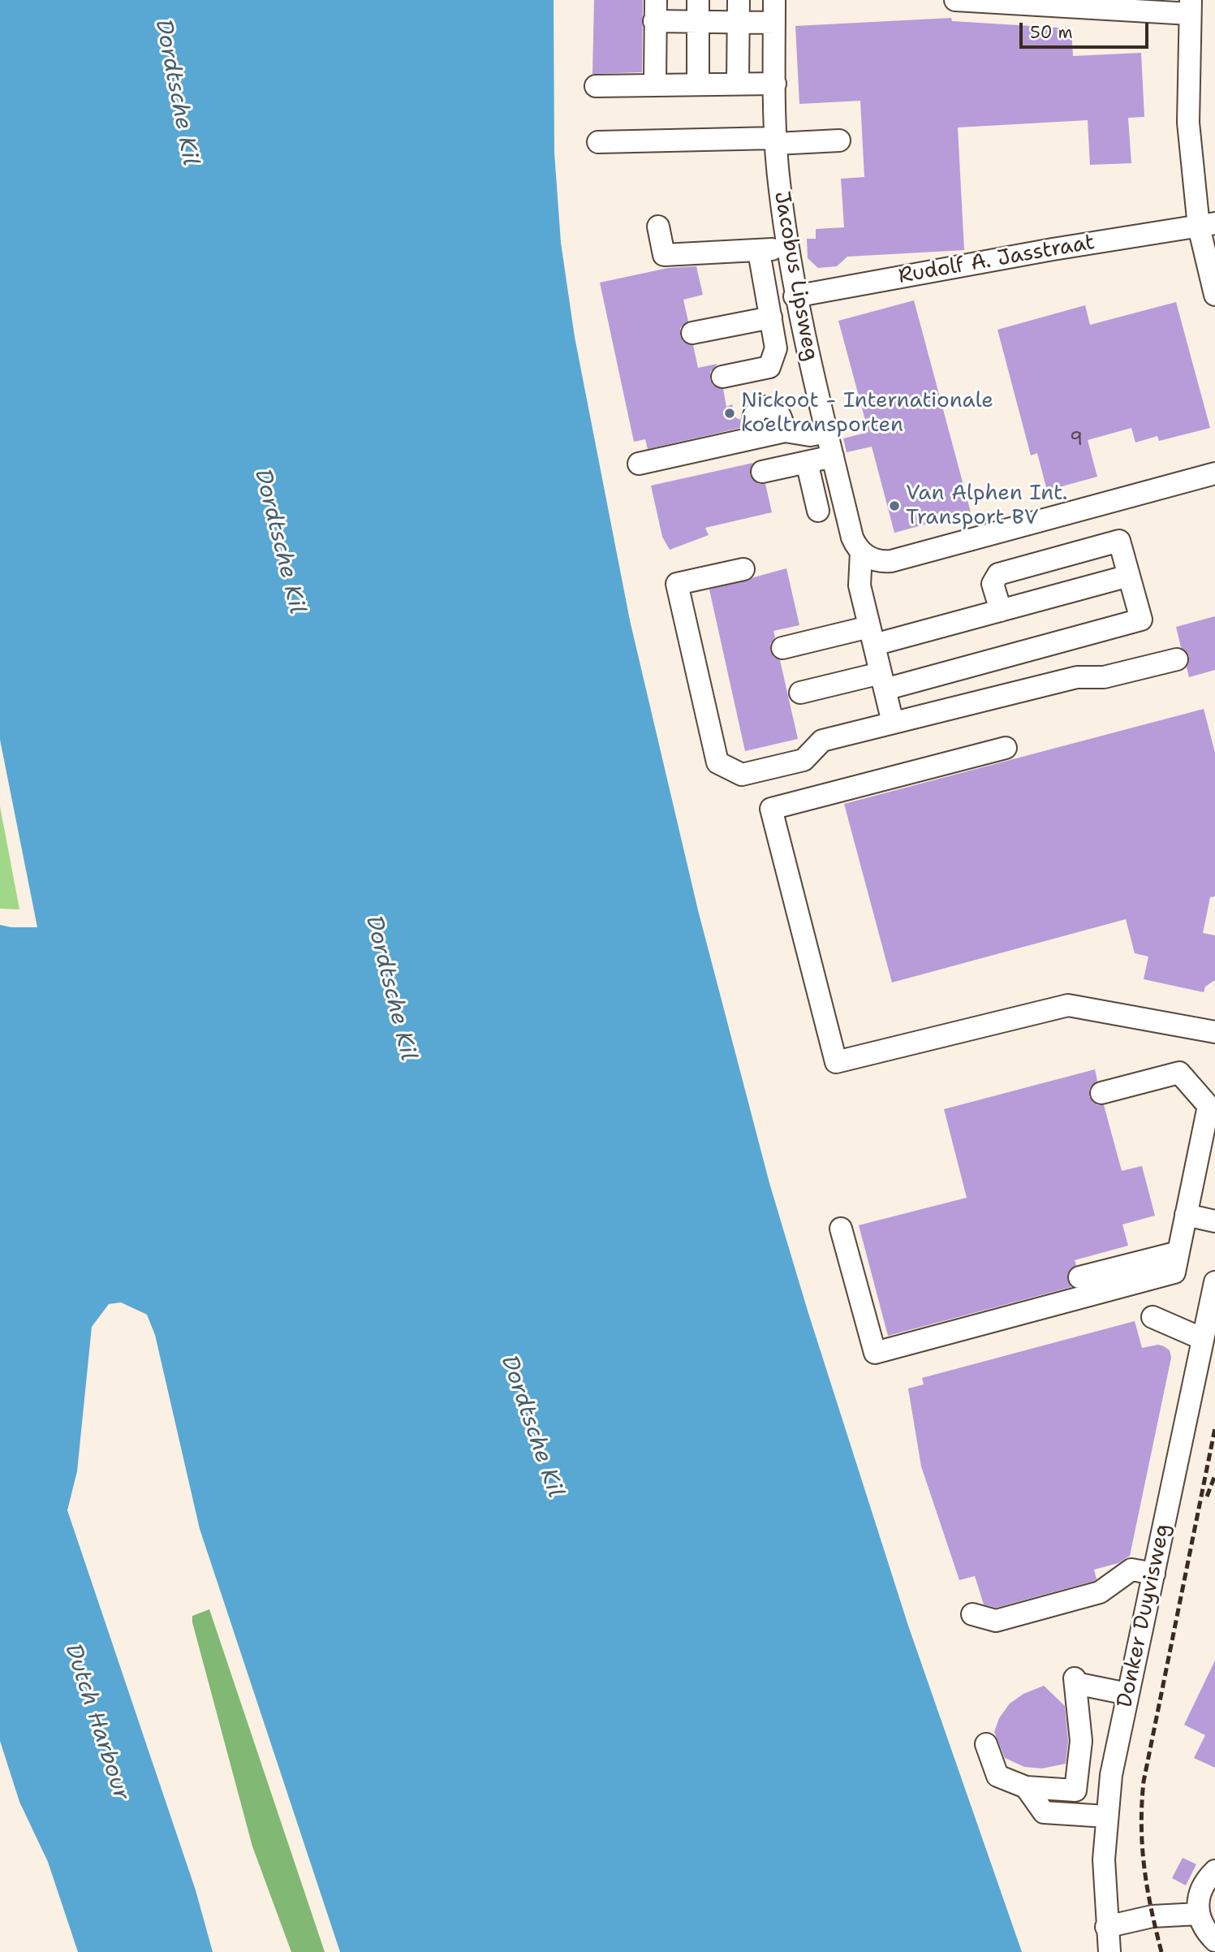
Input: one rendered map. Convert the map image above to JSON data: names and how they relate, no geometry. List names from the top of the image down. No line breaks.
{"streets":{"street":["Rudolf A. Jasstraat","Jacobus Lipsweg","Donker Duyvisweg"]},"crossings":[["Rudolf A. Jasstraat","Jacobus Lipsweg"]],"water":["Dordtsche Kil","Dutch Harbour"],"places":["Nickoot - Internationale koeltransporten","Van Alphen Int. Transport BV"],"house_numbers":["9"],"scale_bar":"50 m"}
